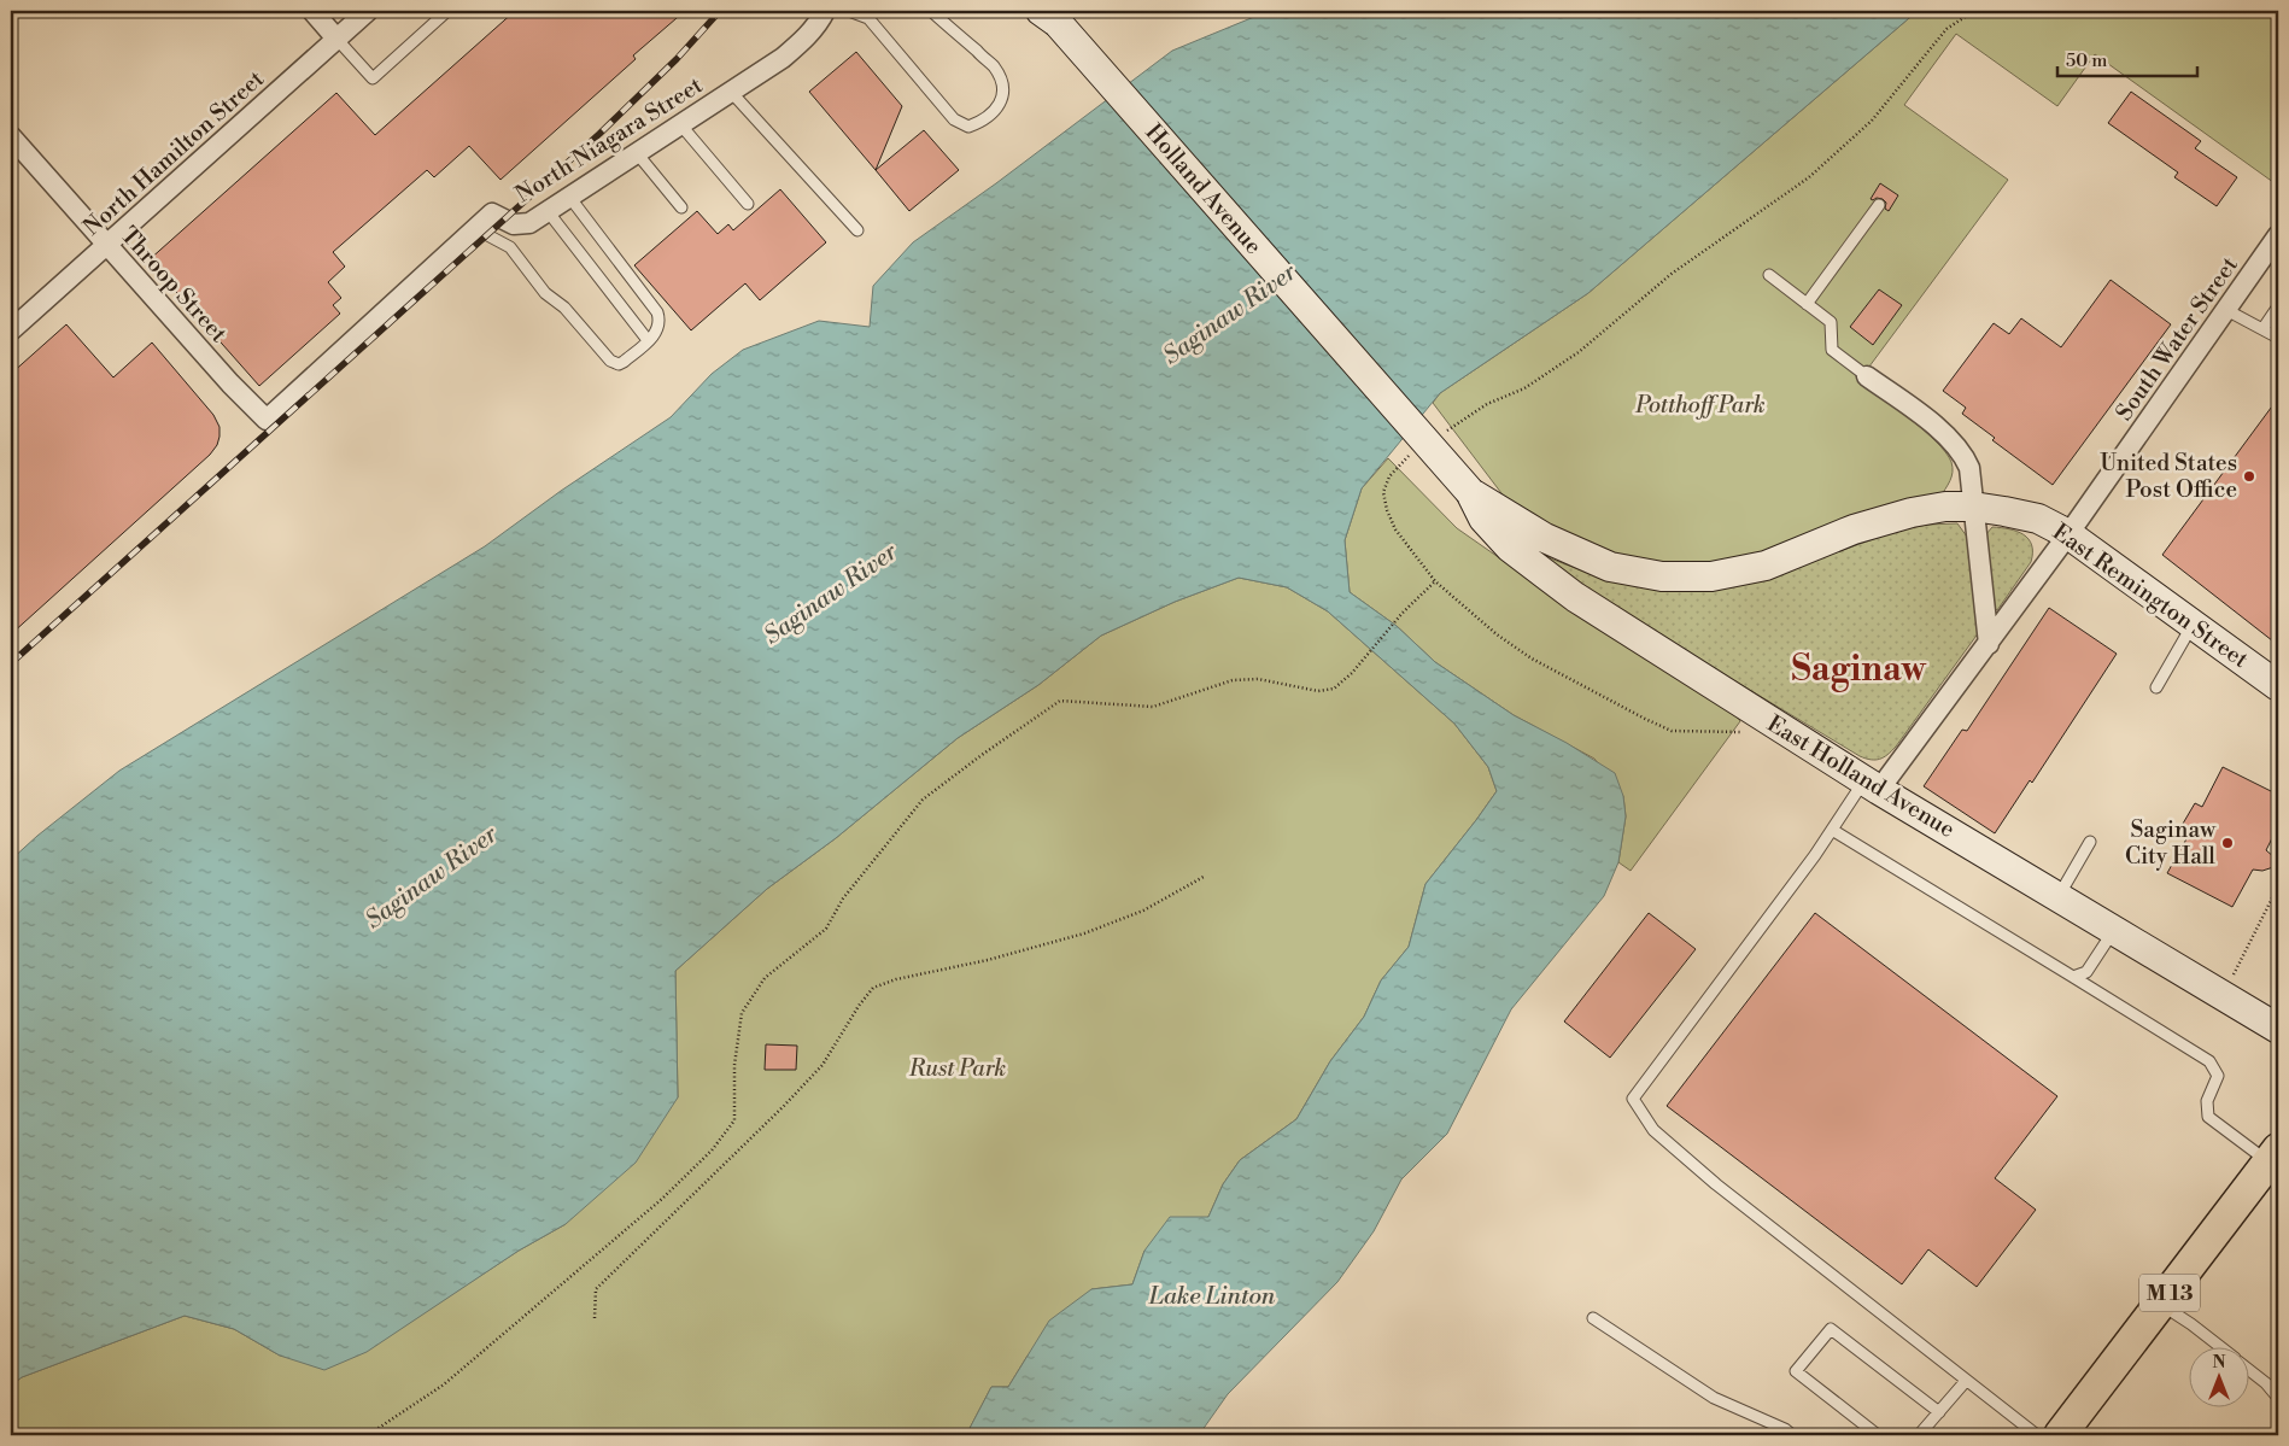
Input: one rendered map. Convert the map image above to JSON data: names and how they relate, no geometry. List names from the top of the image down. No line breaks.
{"streets":{"main road":["Holland Avenue","East Remington Street","East Holland Avenue","M 13"],"street":["North Niagara Street","North Hamilton Street","Throop Street","South Water Street"]},"crossings":[["North Niagara Street","Throop Street"],["North Hamilton Street","Throop Street"],["Holland Avenue","East Remington Street"],["Holland Avenue","East Holland Avenue"],["South Water Street","East Remington Street"],["South Water Street","East Holland Avenue"],["East Remington Street","East Holland Avenue"]],"districts":["Saginaw"],"water":["Saginaw River","Lake Linton"],"parks":["Potthoff Park","Rust Park"],"places":["United States Post Office","Saginaw City Hall"],"scale_bar":"50 m","north":"top"}
